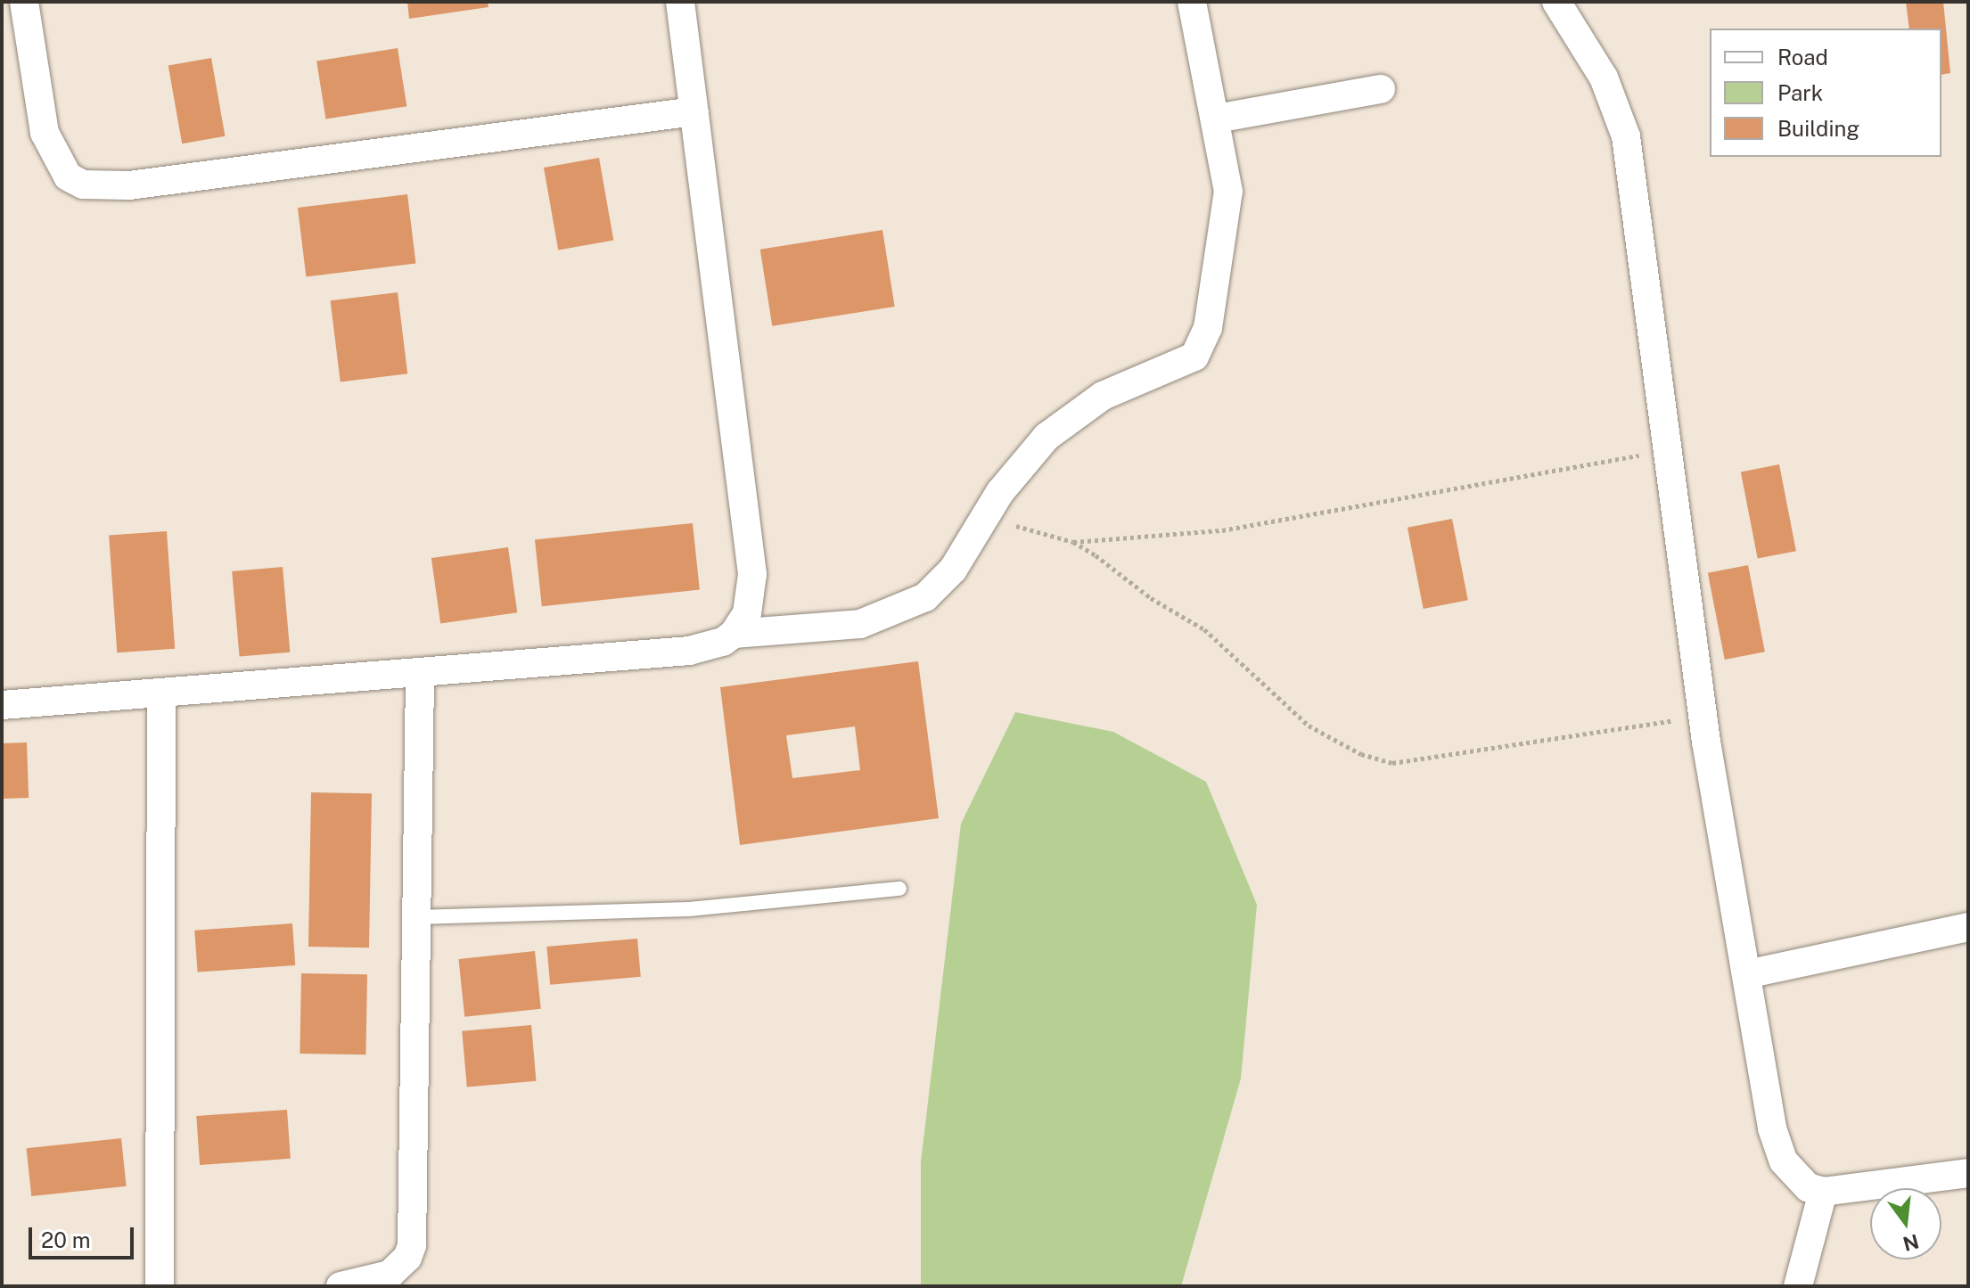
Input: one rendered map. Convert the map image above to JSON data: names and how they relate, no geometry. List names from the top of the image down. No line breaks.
{"legend":["Road","Park","Building"],"scale_bar":"20 m","north":"bottom"}
